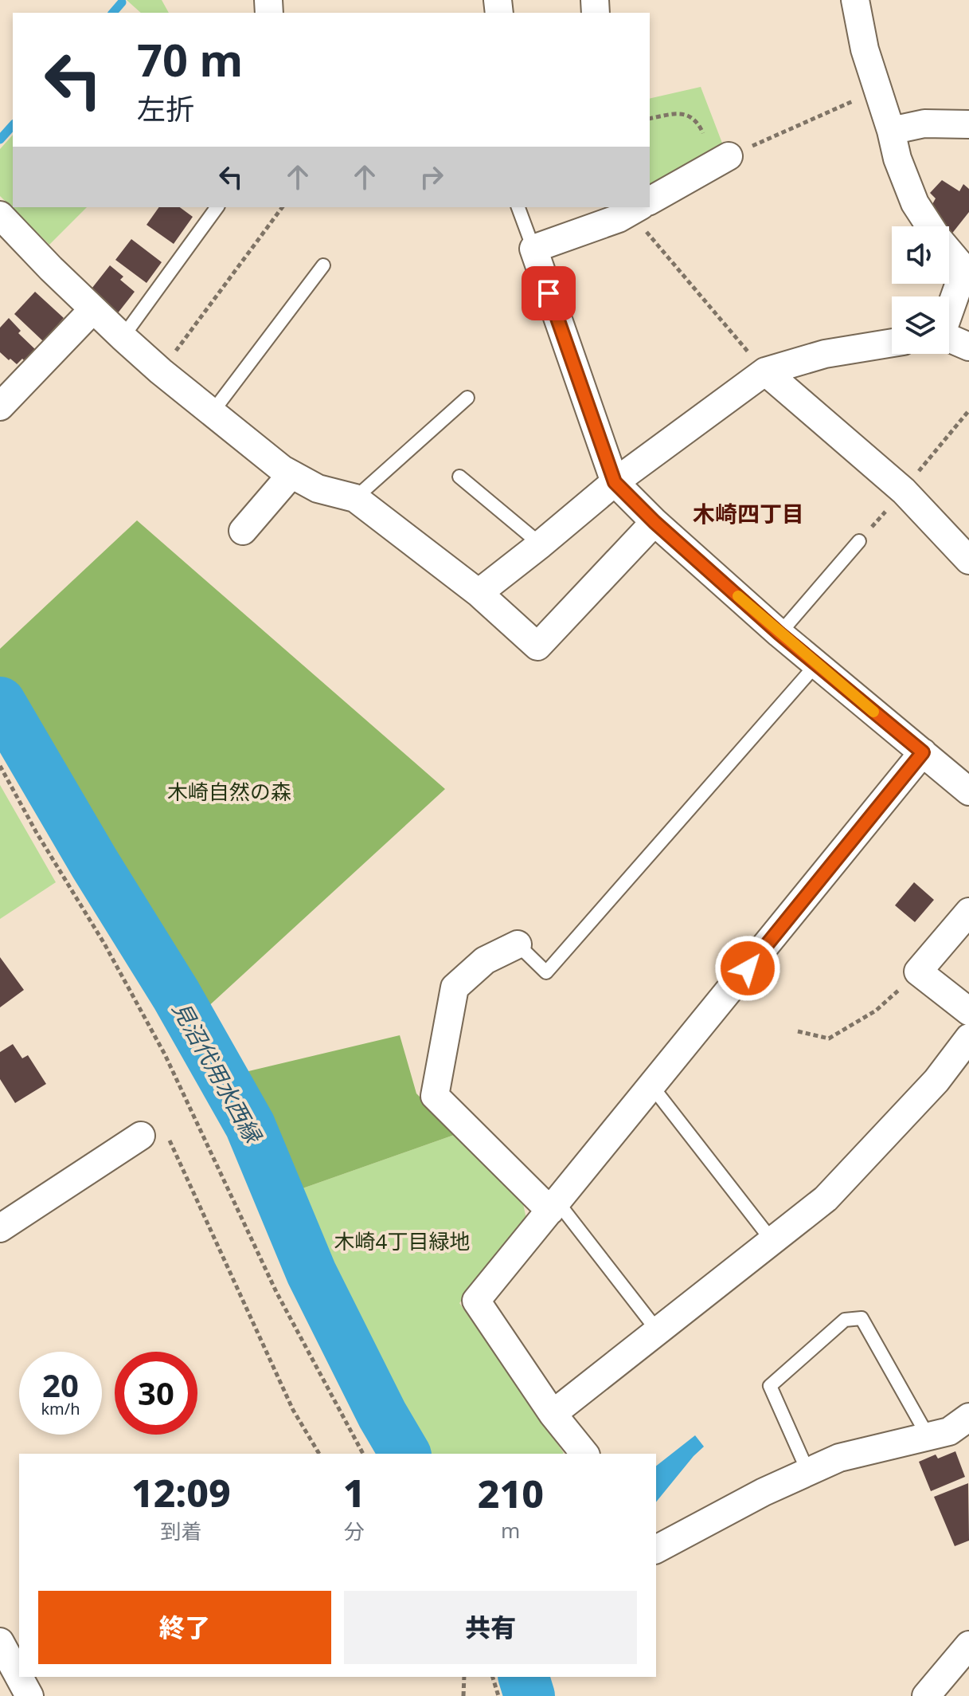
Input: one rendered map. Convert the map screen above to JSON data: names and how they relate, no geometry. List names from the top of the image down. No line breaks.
{"districts":["木崎四丁目"],"water":["見沼代用水西縁"],"parks":["木崎自然の森","木崎4丁目緑地"],"page":{"turn":["70 m","左折"],"speed":"20 km/h","limit":"30","eta":["12:09","到着","1","分","210","m"],"buttons":["終了","共有"]}}
